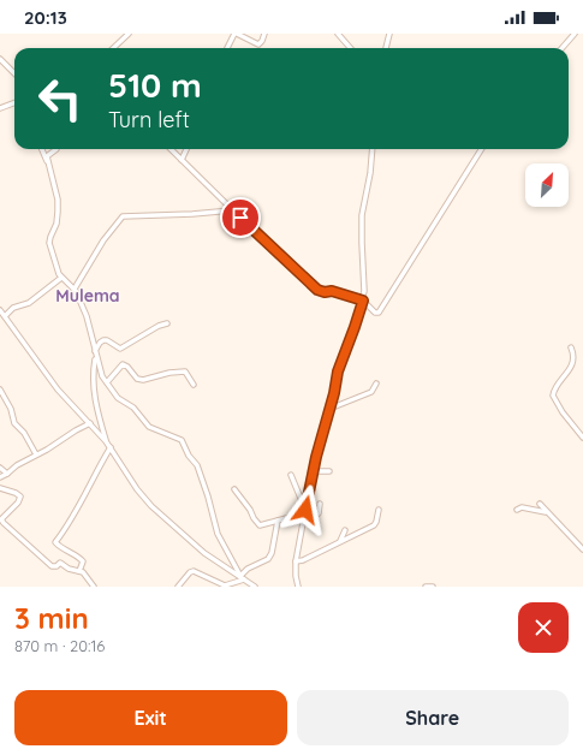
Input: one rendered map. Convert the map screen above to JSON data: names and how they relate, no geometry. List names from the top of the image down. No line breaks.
{"districts":["Mulema"],"north":"top right","page":{"status":"20:13","turn":["510 m","Turn left"],"heading":["3 min","870 m · 20:16"],"buttons":["Exit","Share"]}}
